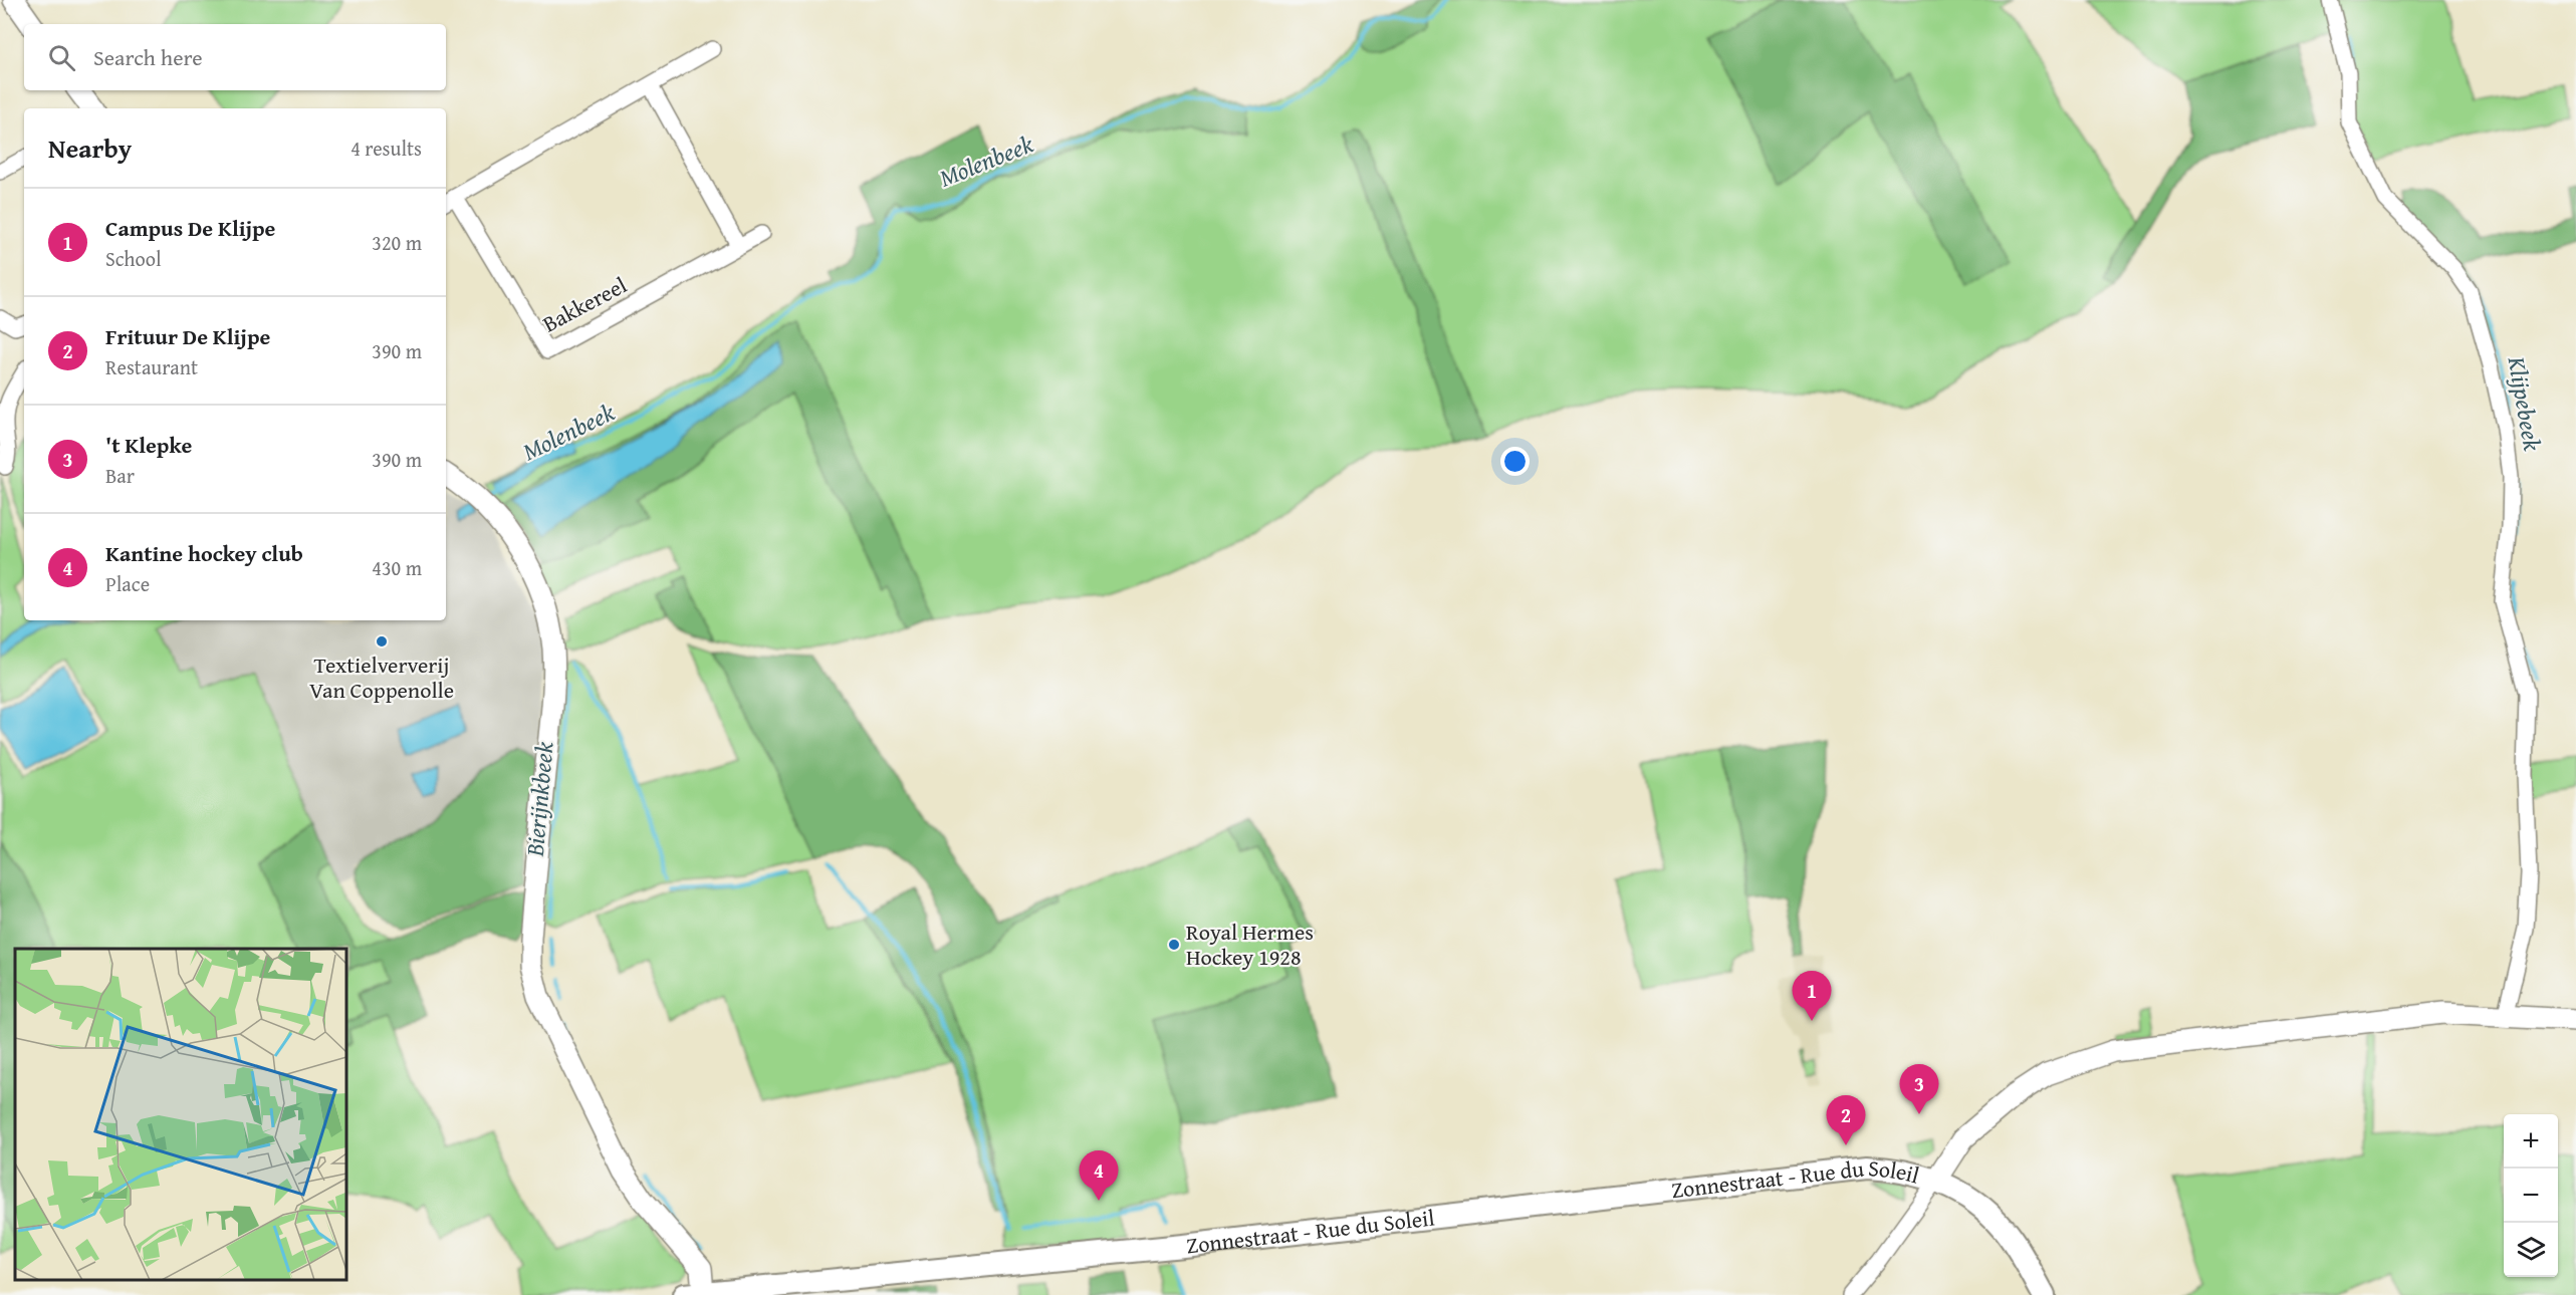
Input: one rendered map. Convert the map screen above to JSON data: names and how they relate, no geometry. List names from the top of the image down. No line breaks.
{"streets":{"main road":["Zonnestraat - Rue du Soleil"],"street":["Bakkereel"]},"water":["Molenbeek","Klijpebeek","Bierijnkbeek"],"places":["Textielververij Van Coppenolle","Royal Hermes Hockey 1928"],"page":{"search":"Search here","heading":["Nearby","4 results"],"list":[{"mark":"1","name":"Campus De Klijpe","note":"School","value":"320 m"},{"mark":"2","name":"Frituur De Klijpe","note":"Restaurant","value":"390 m"},{"mark":"3","name":"'t Klepke","note":"Bar","value":"390 m"},{"mark":"4","name":"Kantine hockey club","note":"Place","value":"430 m"}],"pins":["1","3","2","4"],"map_buttons":["+","−"]}}
